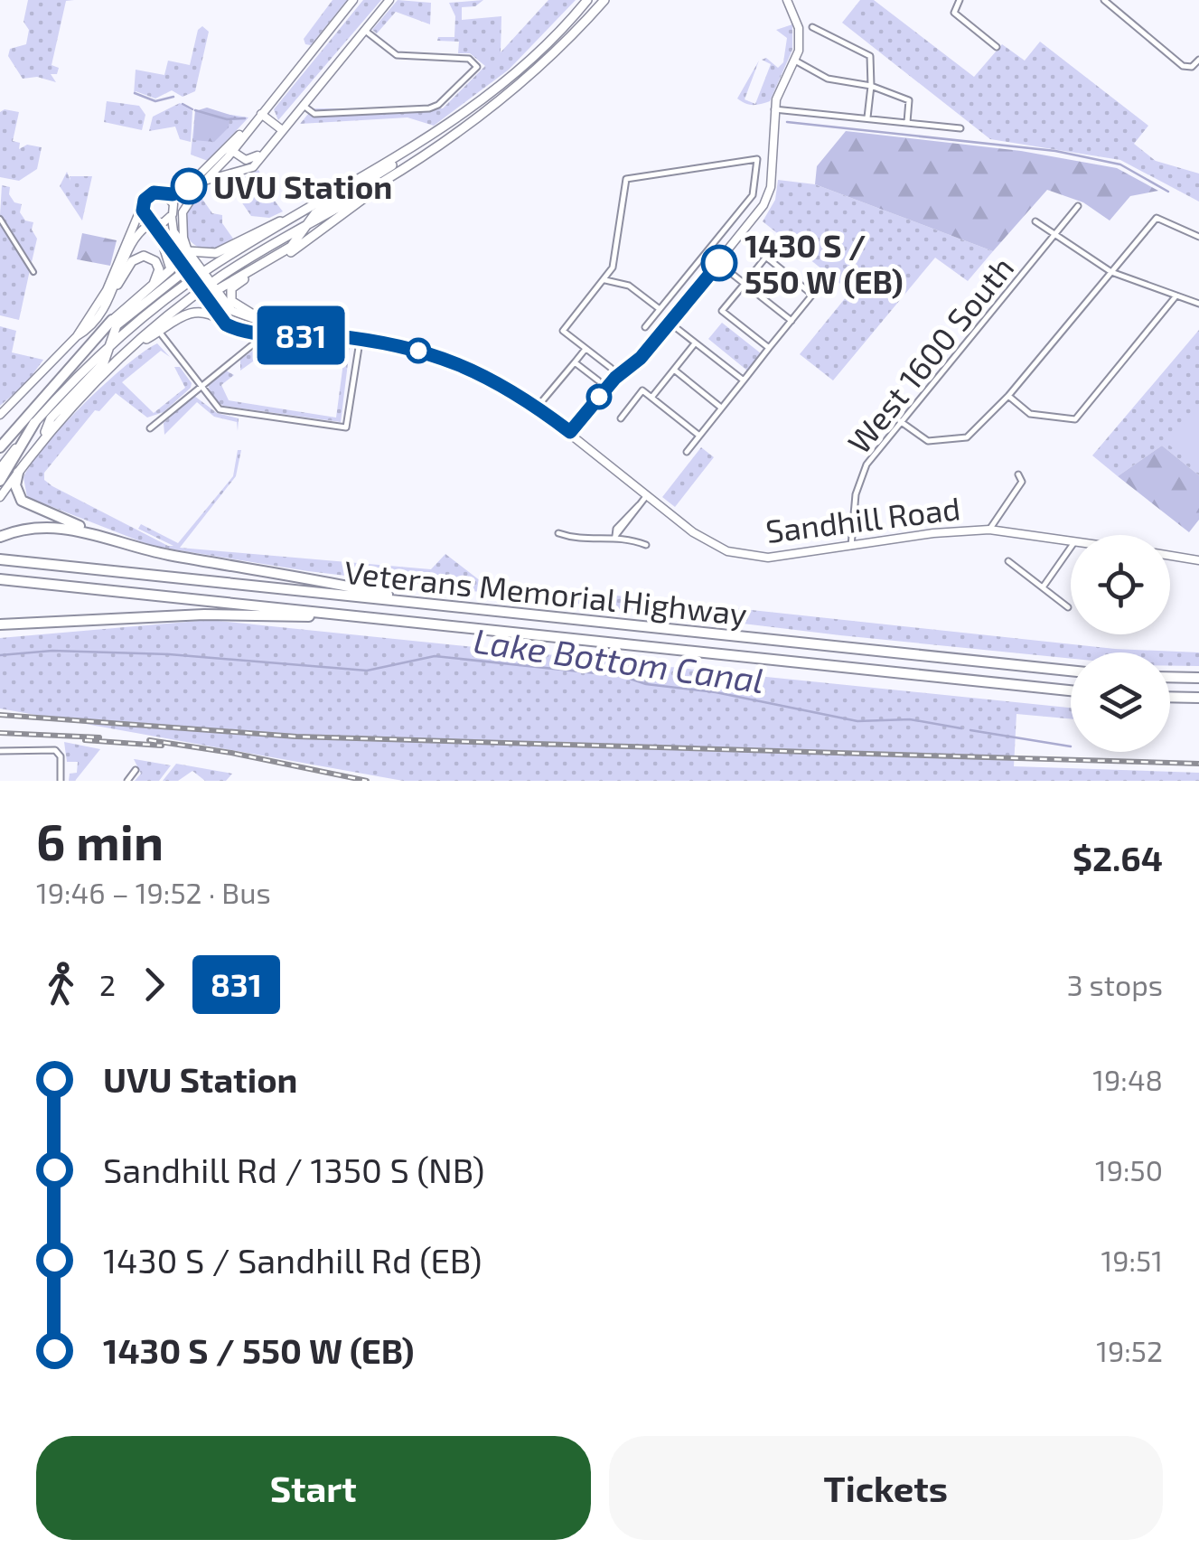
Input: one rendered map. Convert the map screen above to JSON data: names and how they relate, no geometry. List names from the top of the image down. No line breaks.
{"streets":{"highway":["Veterans Memorial Highway"],"street":["West 1600 South","Sandhill Road"]},"crossings":[["West 1600 South","Sandhill Road"]],"water":["Lake Bottom Canal"],"places":["UVU Station","1430 S / 550 W (EB)"],"lines":["bus line 831"],"page":{"on_map":"831","heading":["6 min","19:46 – 19:52 · Bus","$2.64"],"legs":["2","831","3 stops"],"list":[{"name":"UVU Station","value":"19:48"},{"name":"Sandhill Rd / 1350 S (NB)","value":"19:50"},{"name":"1430 S / Sandhill Rd (EB)","value":"19:51"},{"name":"1430 S / 550 W (EB)","value":"19:52"}],"buttons":["Start","Tickets"]}}
